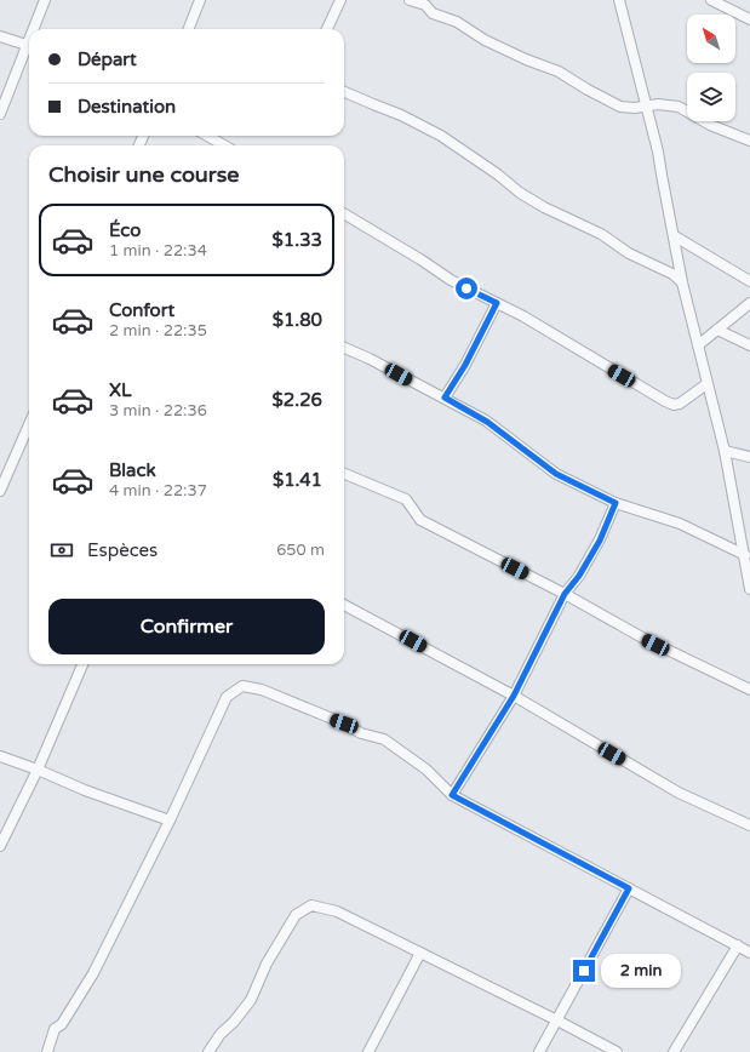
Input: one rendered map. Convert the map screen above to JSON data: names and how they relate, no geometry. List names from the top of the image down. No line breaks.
{"north":"top left","page":{"banner":["Départ","Destination"],"heading":"Choisir une course","list":[{"name":"Éco","note":"1 min · 22:34","value":"$1.33"},{"name":"Confort","note":"2 min · 22:35","value":"$1.80"},{"name":"XL","note":"3 min · 22:36","value":"$2.26"},{"name":"Black","note":"4 min · 22:37","value":"$1.41"}],"pay":["Espèces","650 m"],"buttons":"Confirmer","bubble":"2 min"}}
